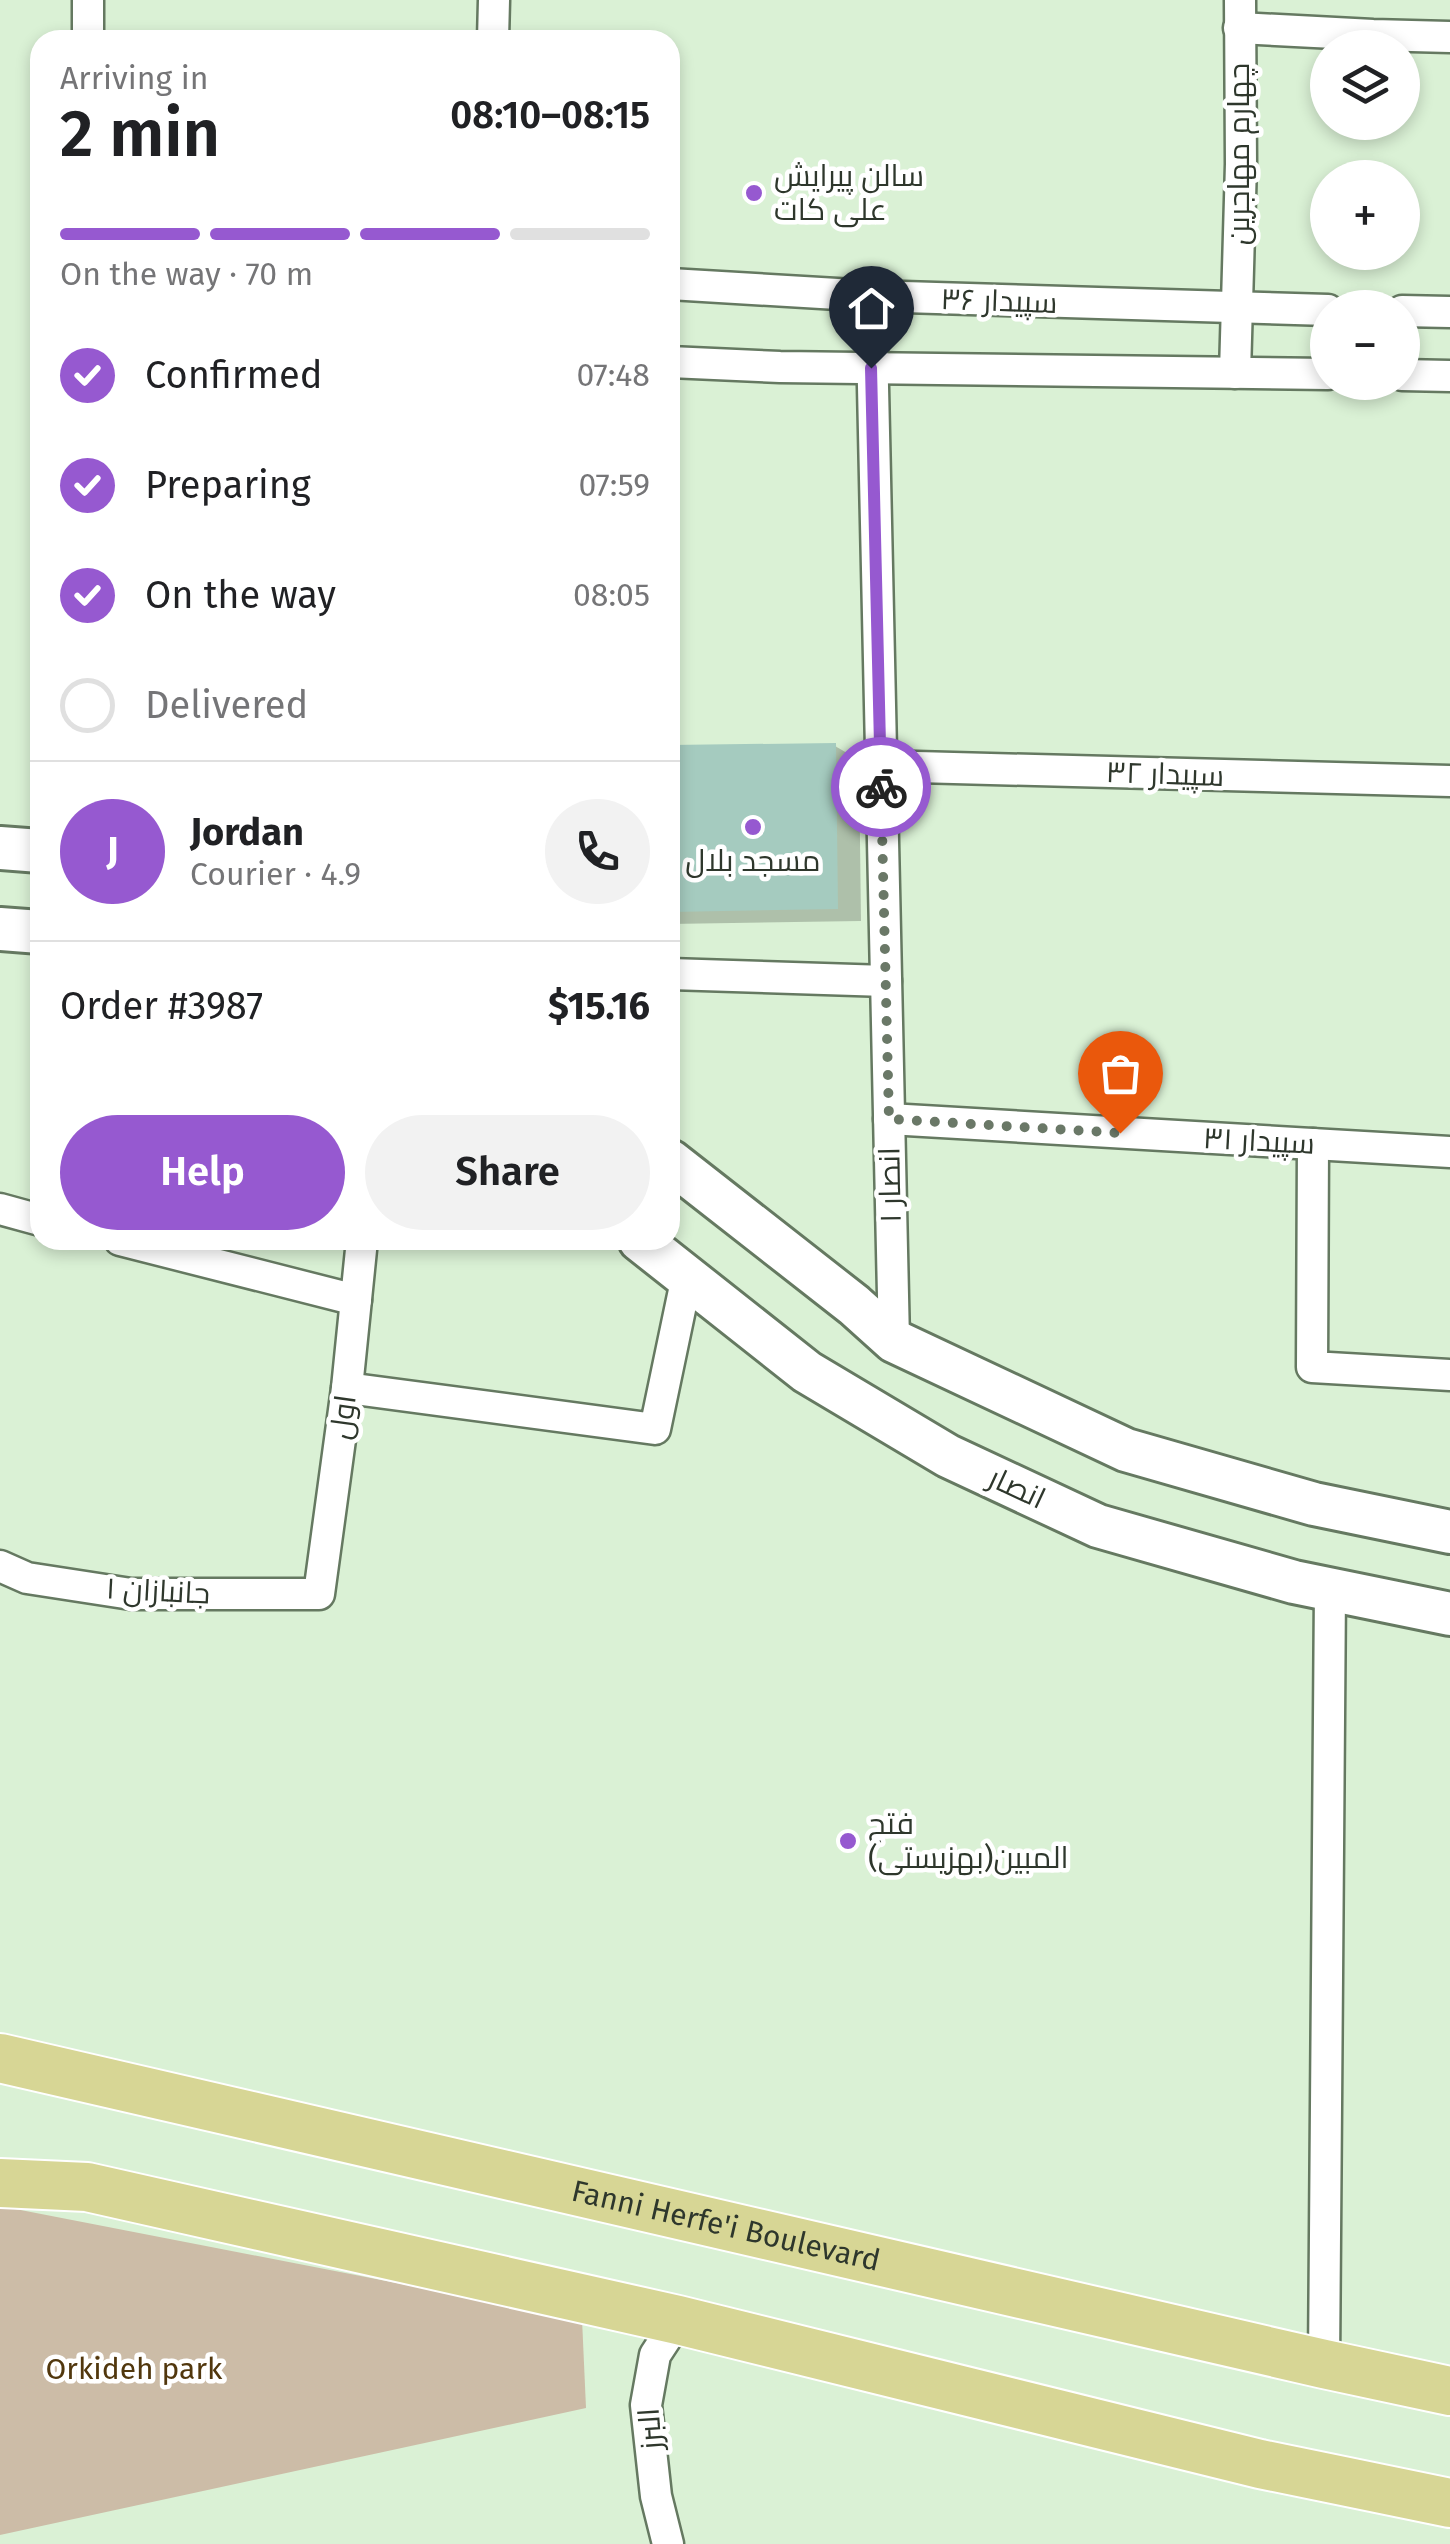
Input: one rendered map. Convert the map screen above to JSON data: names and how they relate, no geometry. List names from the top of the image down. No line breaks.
{"streets":{"main road":["انصار","Fanni Herfe'i Boulevard"],"street":["چهارم مهاجرین","سپیدار ۳۶","سپیدار ۳۲","سپیدار ۳۱","انصار ۱","اول","جانبازان ۱","البرز"]},"crossings":[["چهارم مهاجرین","سپیدار ۳۶"],["سپیدار ۳۶","انصار ۱"],["سپیدار ۳۲","انصار ۱"],["سپیدار ۳۱","انصار ۱"],["اول","جانبازان ۱"]],"parks":["Orkideh park"],"places":["سالن پیرایش علی کات","مسجد بلال","فتح المبین(بهزیستی)"],"page":{"map_buttons":["+","−"],"heading":["2 min","Arriving in","08:10–08:15"],"panel":["Jordan","Courier · 4.9","Order #3987","$15.16"],"bar":"On the way · 70 m","list":[["Confirmed","07:48"],["Preparing","07:59"],["On the way","08:05"],"Delivered"],"round":"J","buttons":["Help","Share"]}}
